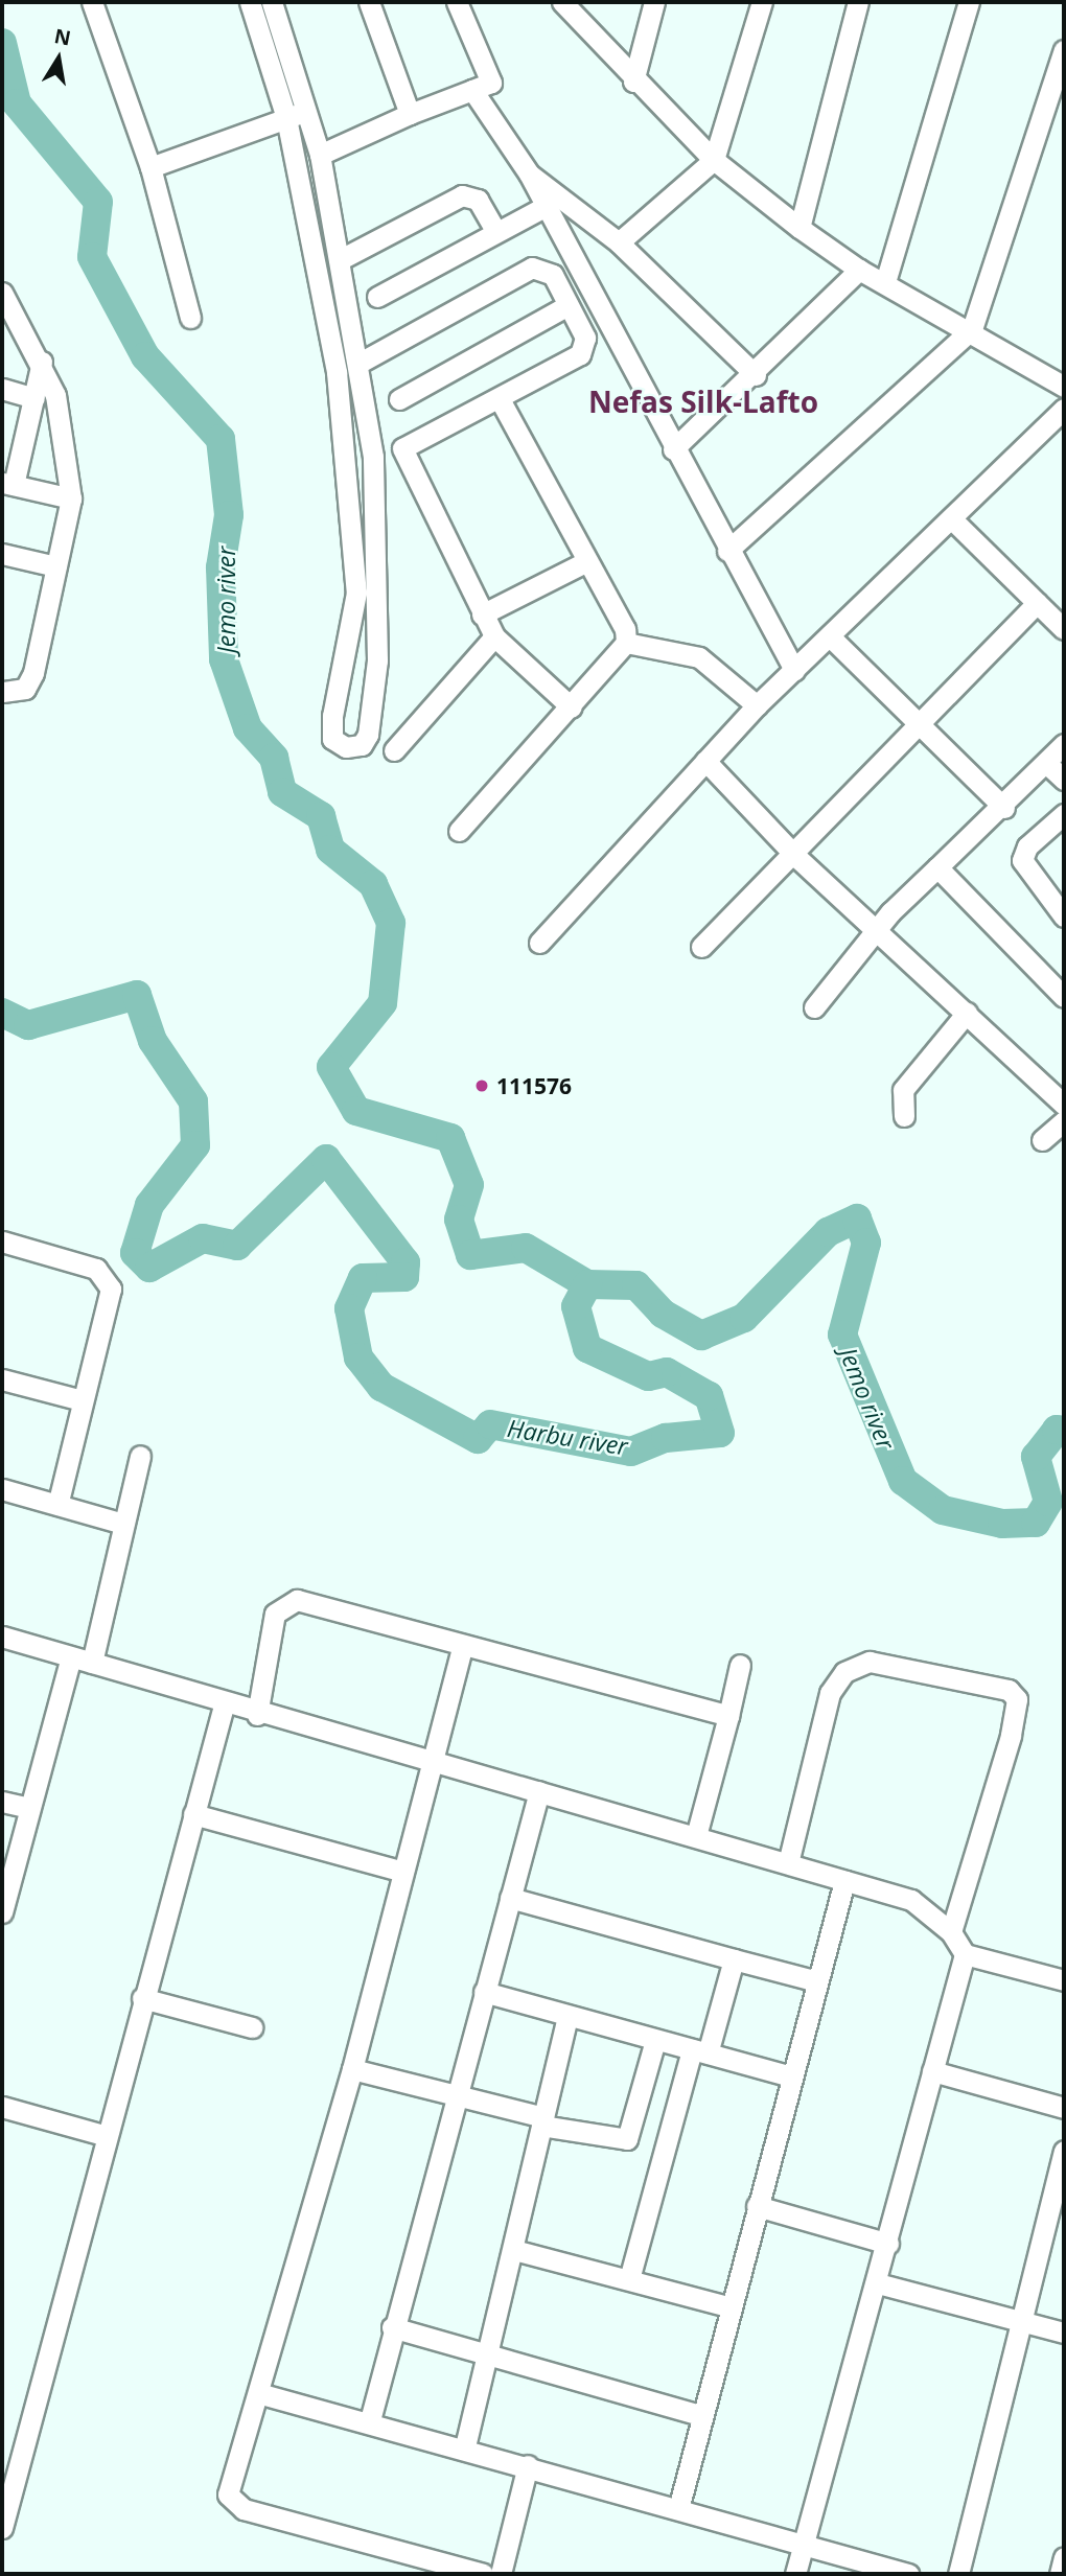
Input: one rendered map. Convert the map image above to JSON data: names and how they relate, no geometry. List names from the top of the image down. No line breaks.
{"districts":["Nefas Silk-Lafto"],"water":["Jemo river","Harbu river"],"places":["111576"],"north":"top"}
